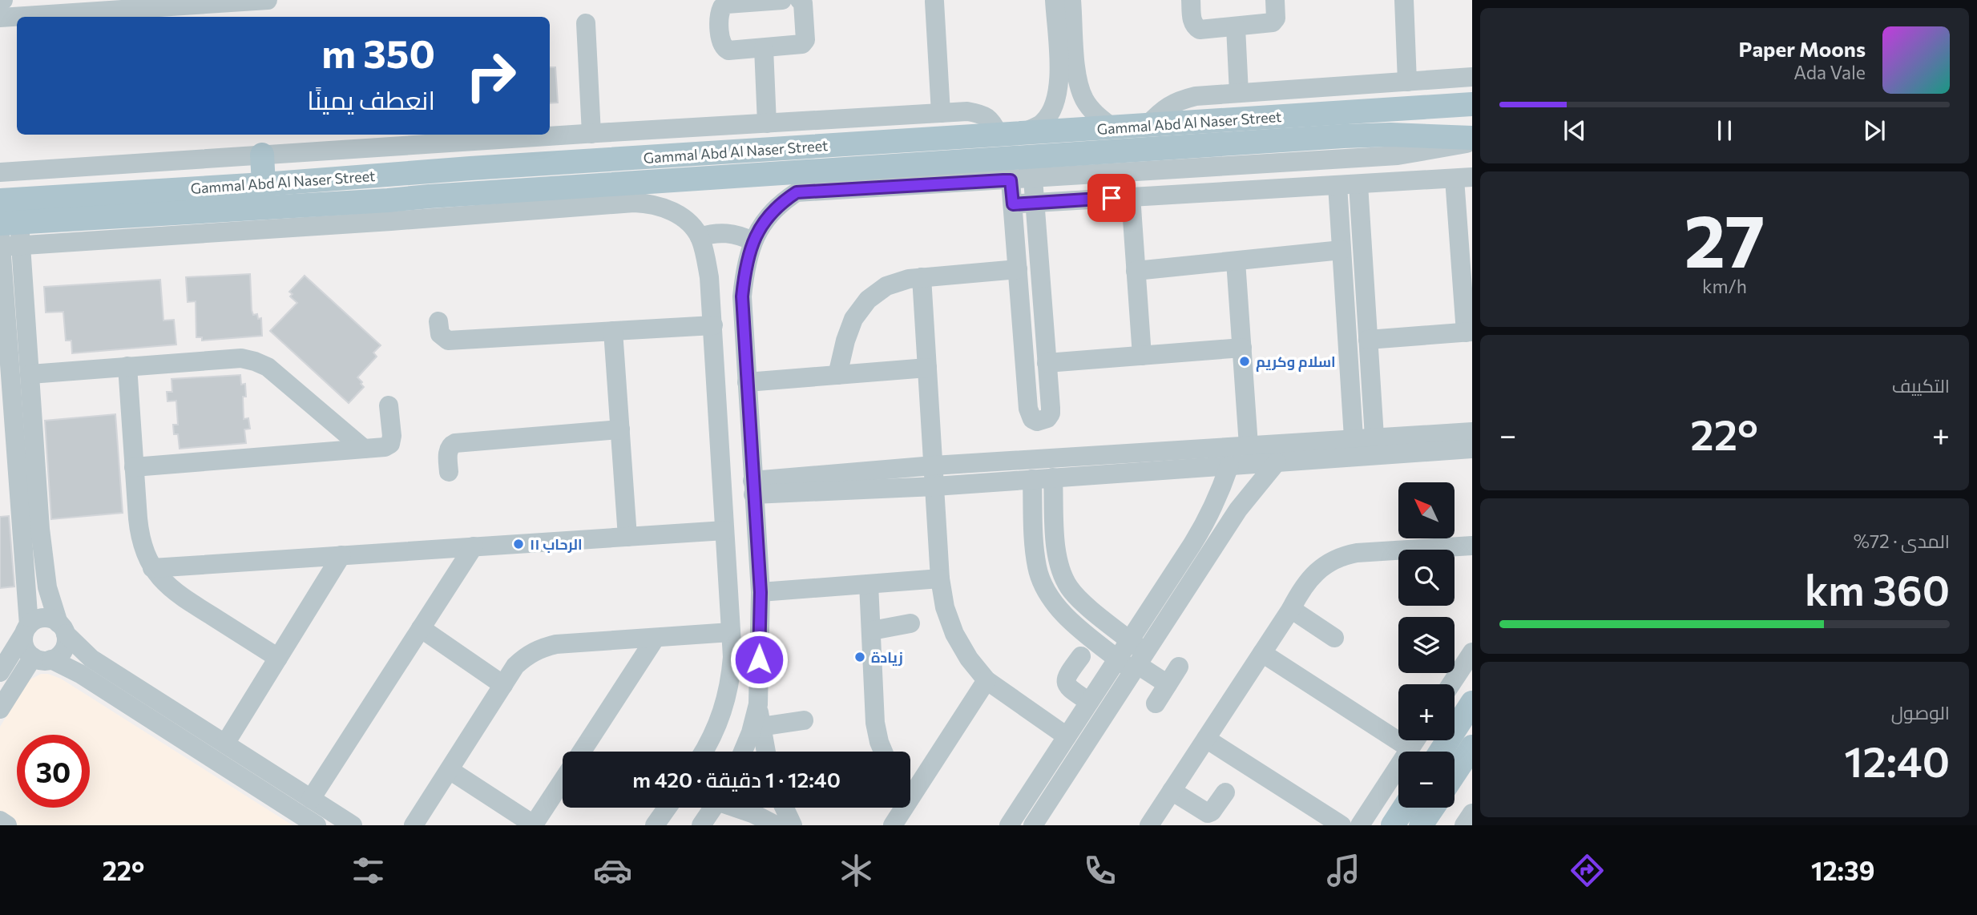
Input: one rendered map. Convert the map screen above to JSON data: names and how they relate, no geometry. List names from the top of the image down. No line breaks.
{"streets":{"main road":["Gammal Abd Al Naser Street"]},"places":["اسلام وكريم","الرحاب ١١","زيادة"],"north":"top left","page":{"turn":["350 m","انعطف يمينًا"],"song":["Paper Moons","Ada Vale"],"tile":[["27","km/h"],"التكييف",["المدى · 72%","360 km"],["الوصول","12:40"]],"heat":["−","22°","+"],"map_buttons":["+","−"],"limit":"30","trip":"12:40 · 1 دقيقة · 420 m","tabs":["12:39","22°"]}}
